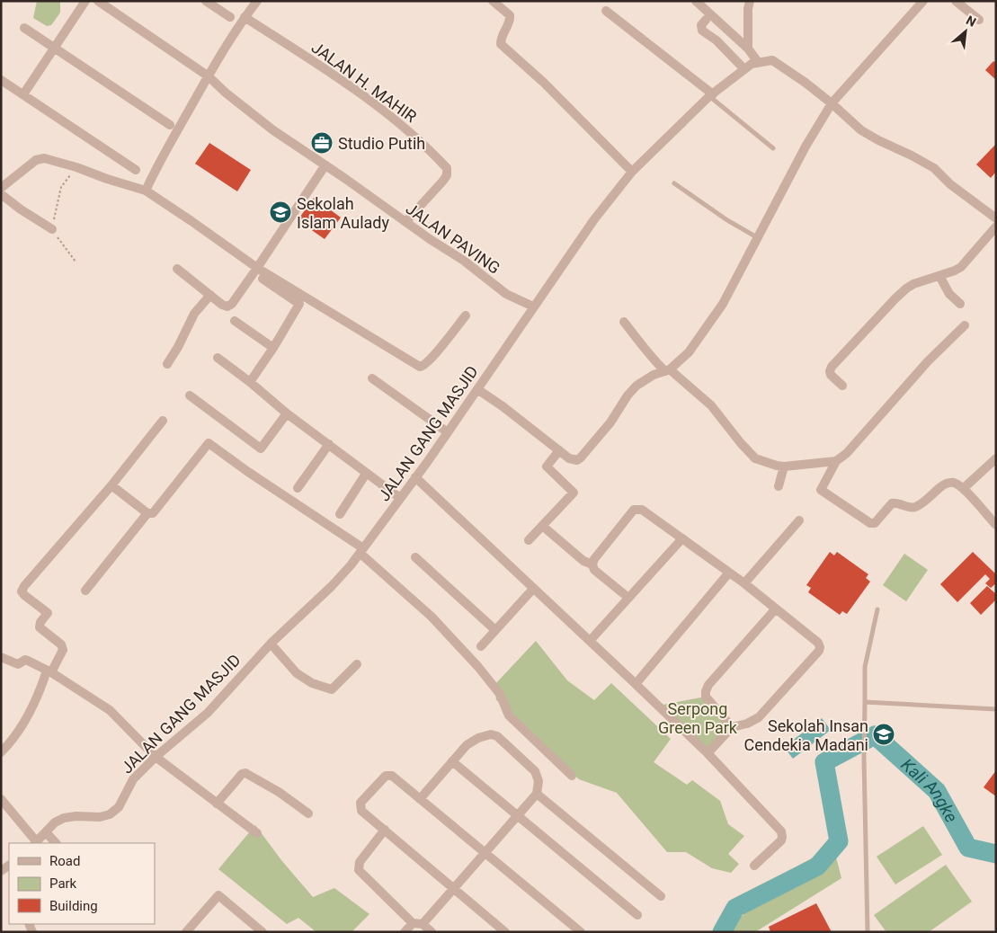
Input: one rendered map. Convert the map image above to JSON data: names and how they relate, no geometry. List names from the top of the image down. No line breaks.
{"streets":{"street":["JALAN H. MAHIR","JALAN PAVING","JALAN GANG MASJID"]},"crossings":[["JALAN H. MAHIR","JALAN PAVING"],["JALAN PAVING","JALAN GANG MASJID"]],"water":["Kali Angke"],"parks":["Serpong Green Park"],"places":{"office":["Studio Putih"],"school or university":["Sekolah Islam Aulady","Sekolah Insan Cendekia Madani"]},"legend":["Road","Park","Building"],"north":"top right"}
